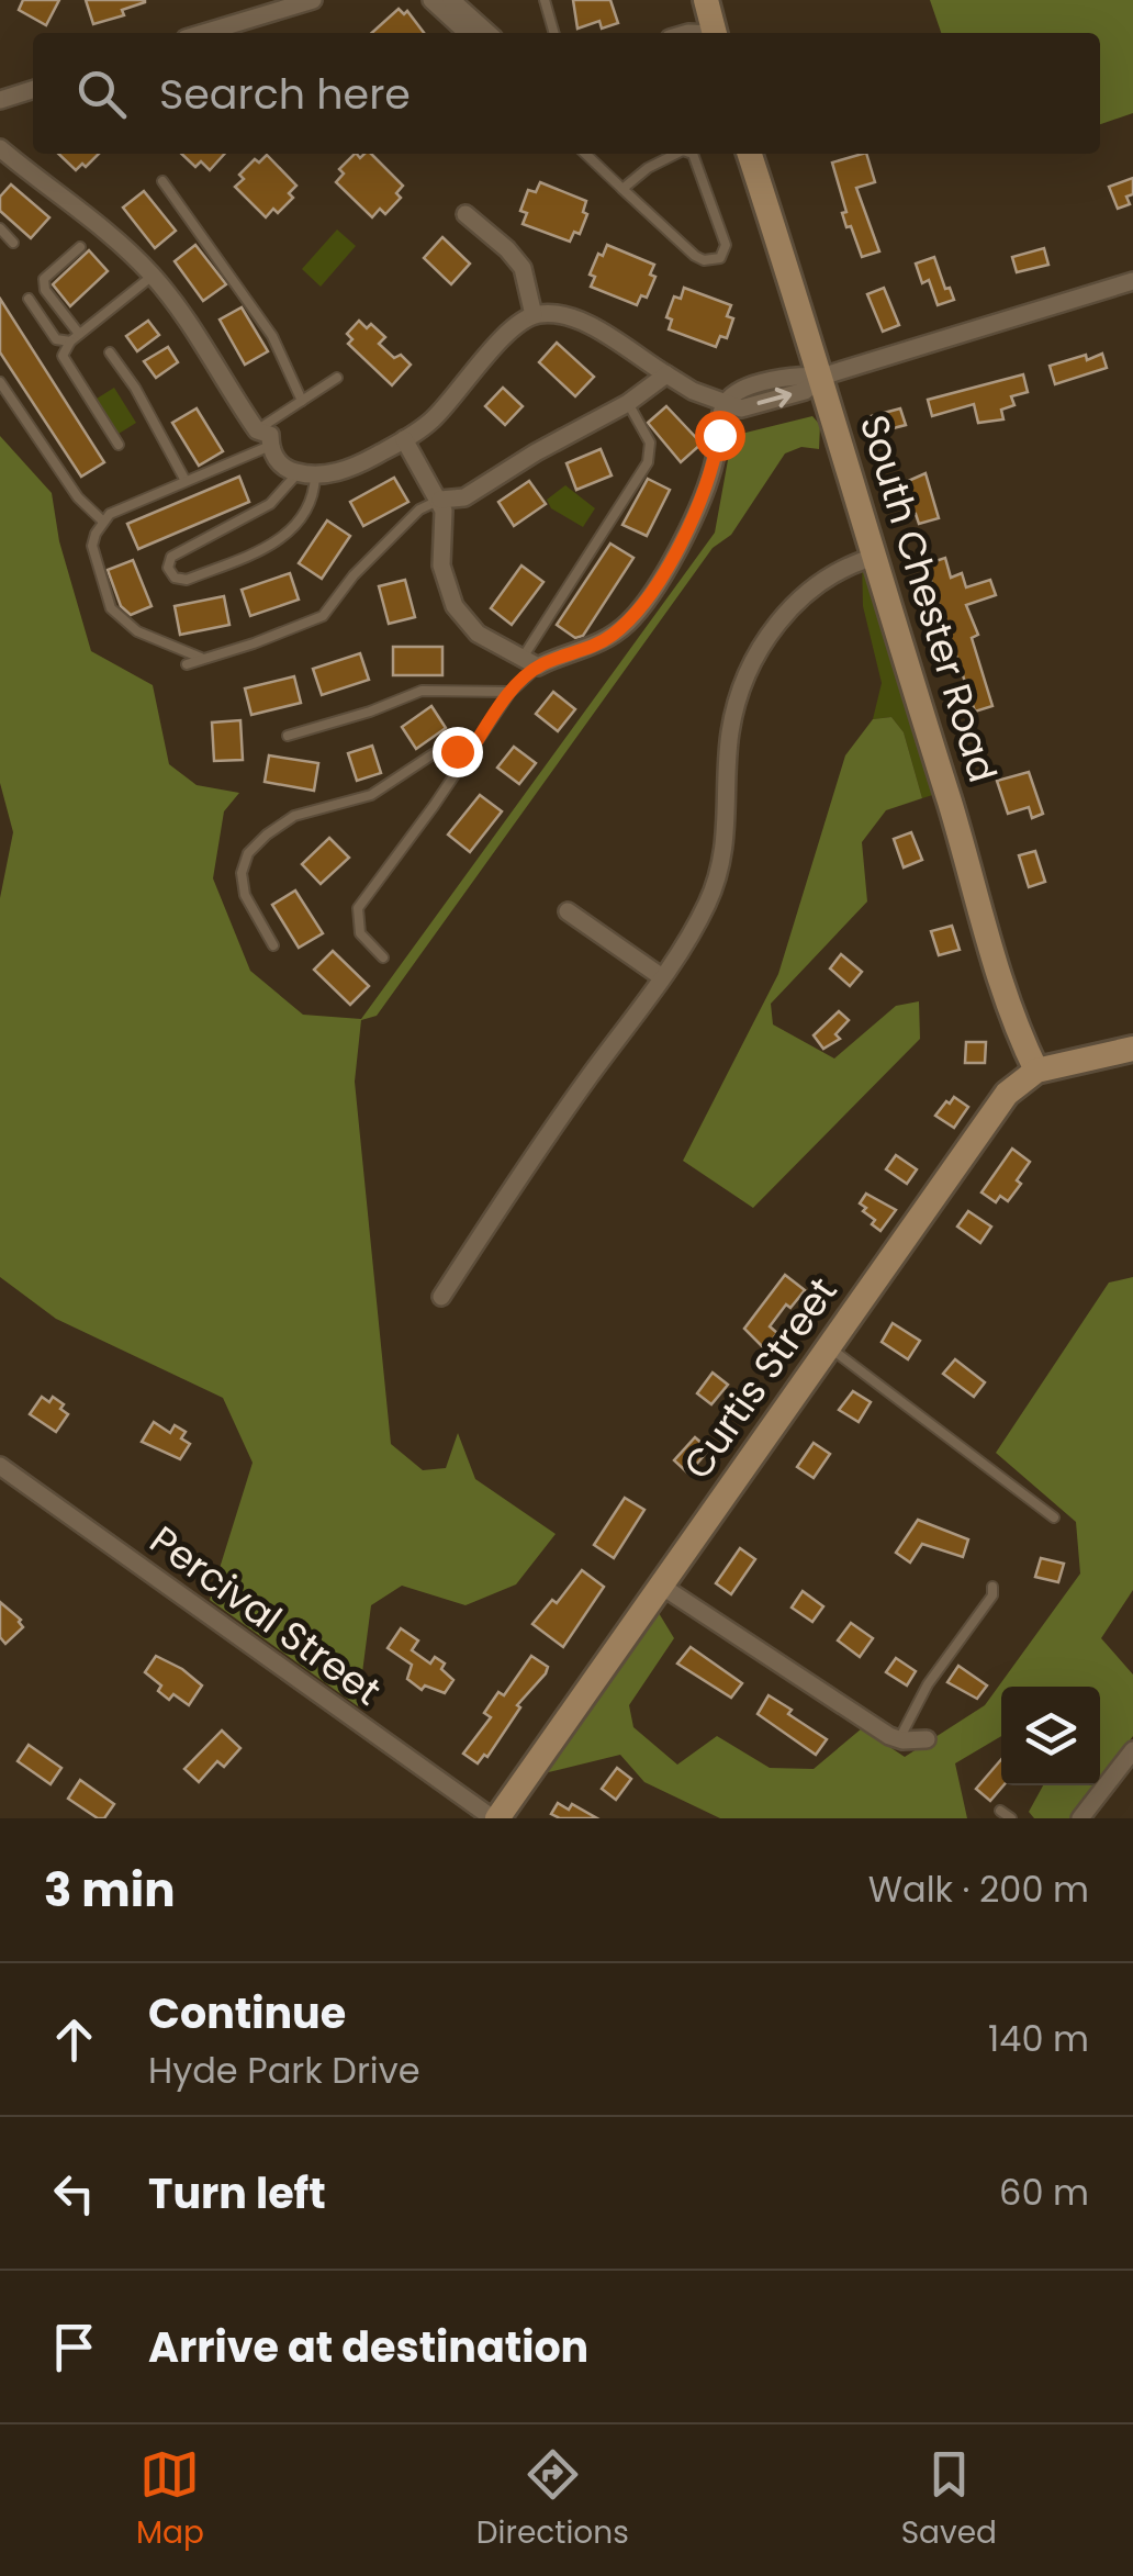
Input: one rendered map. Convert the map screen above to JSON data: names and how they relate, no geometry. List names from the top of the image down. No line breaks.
{"streets":{"street":["South Chester Road","Curtis Street","Percival Street"]},"crossings":[["South Chester Road","Curtis Street"],["Curtis Street","Percival Street"]],"page":{"search":"Search here","heading":["3 min","Walk · 200 m"],"list":[["Continue","Hyde Park Drive","140 m"],["Turn left","60 m"],"Arrive at destination"],"nav":["Map","Directions","Saved"]}}
